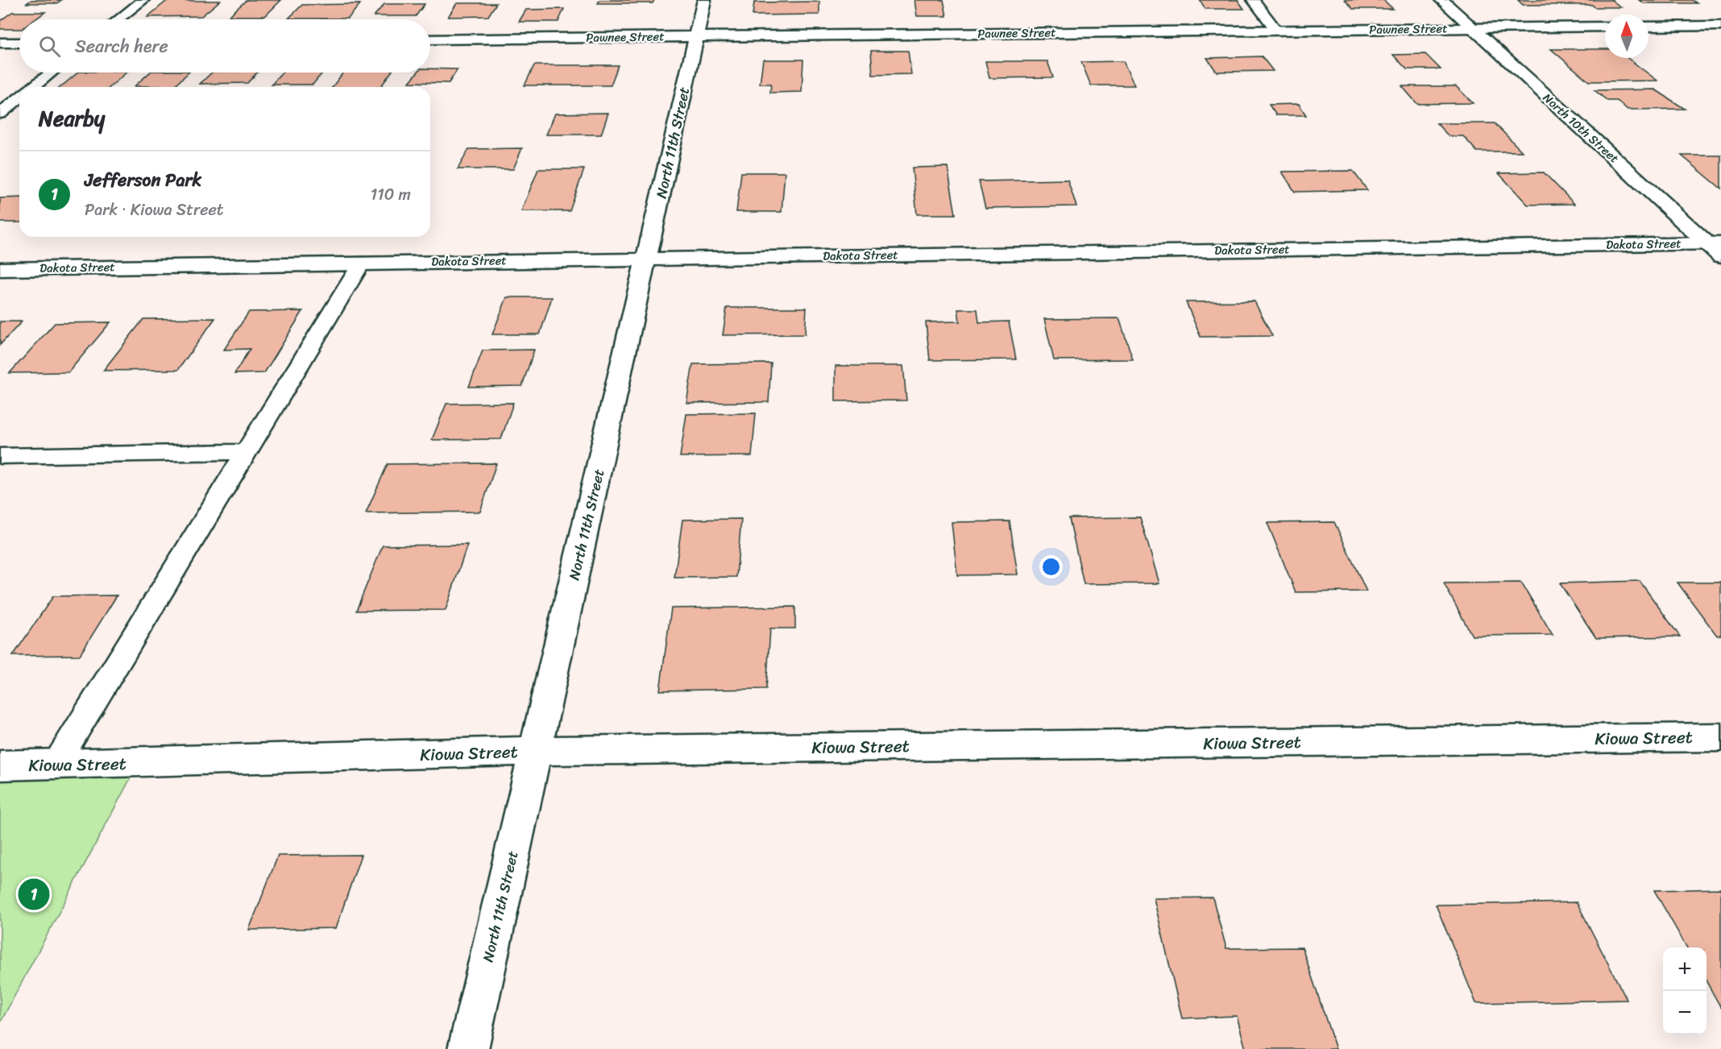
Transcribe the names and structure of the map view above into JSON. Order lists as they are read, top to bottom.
{
  "streets": {
    "street": [
      "Pawnee Street",
      "North 10th Street",
      "North 11th Street",
      "Dakota Street",
      "Kiowa Street"
    ]
  },
  "crossings": [
    ["Pawnee Street", "North 10th Street"],
    ["Pawnee Street", "North 11th Street"],
    ["North 10th Street", "Dakota Street"],
    ["North 11th Street", "Dakota Street"],
    ["North 11th Street", "Kiowa Street"]
  ],
  "north": "top",
  "page": {
    "search": "Search here",
    "heading": "Nearby",
    "list": [
      {
        "mark": "1",
        "name": "Jefferson Park",
        "note": "Park · Kiowa Street",
        "value": "110 m"
      }
    ],
    "pins": "1",
    "map_buttons": ["+", "−"]
  }
}
